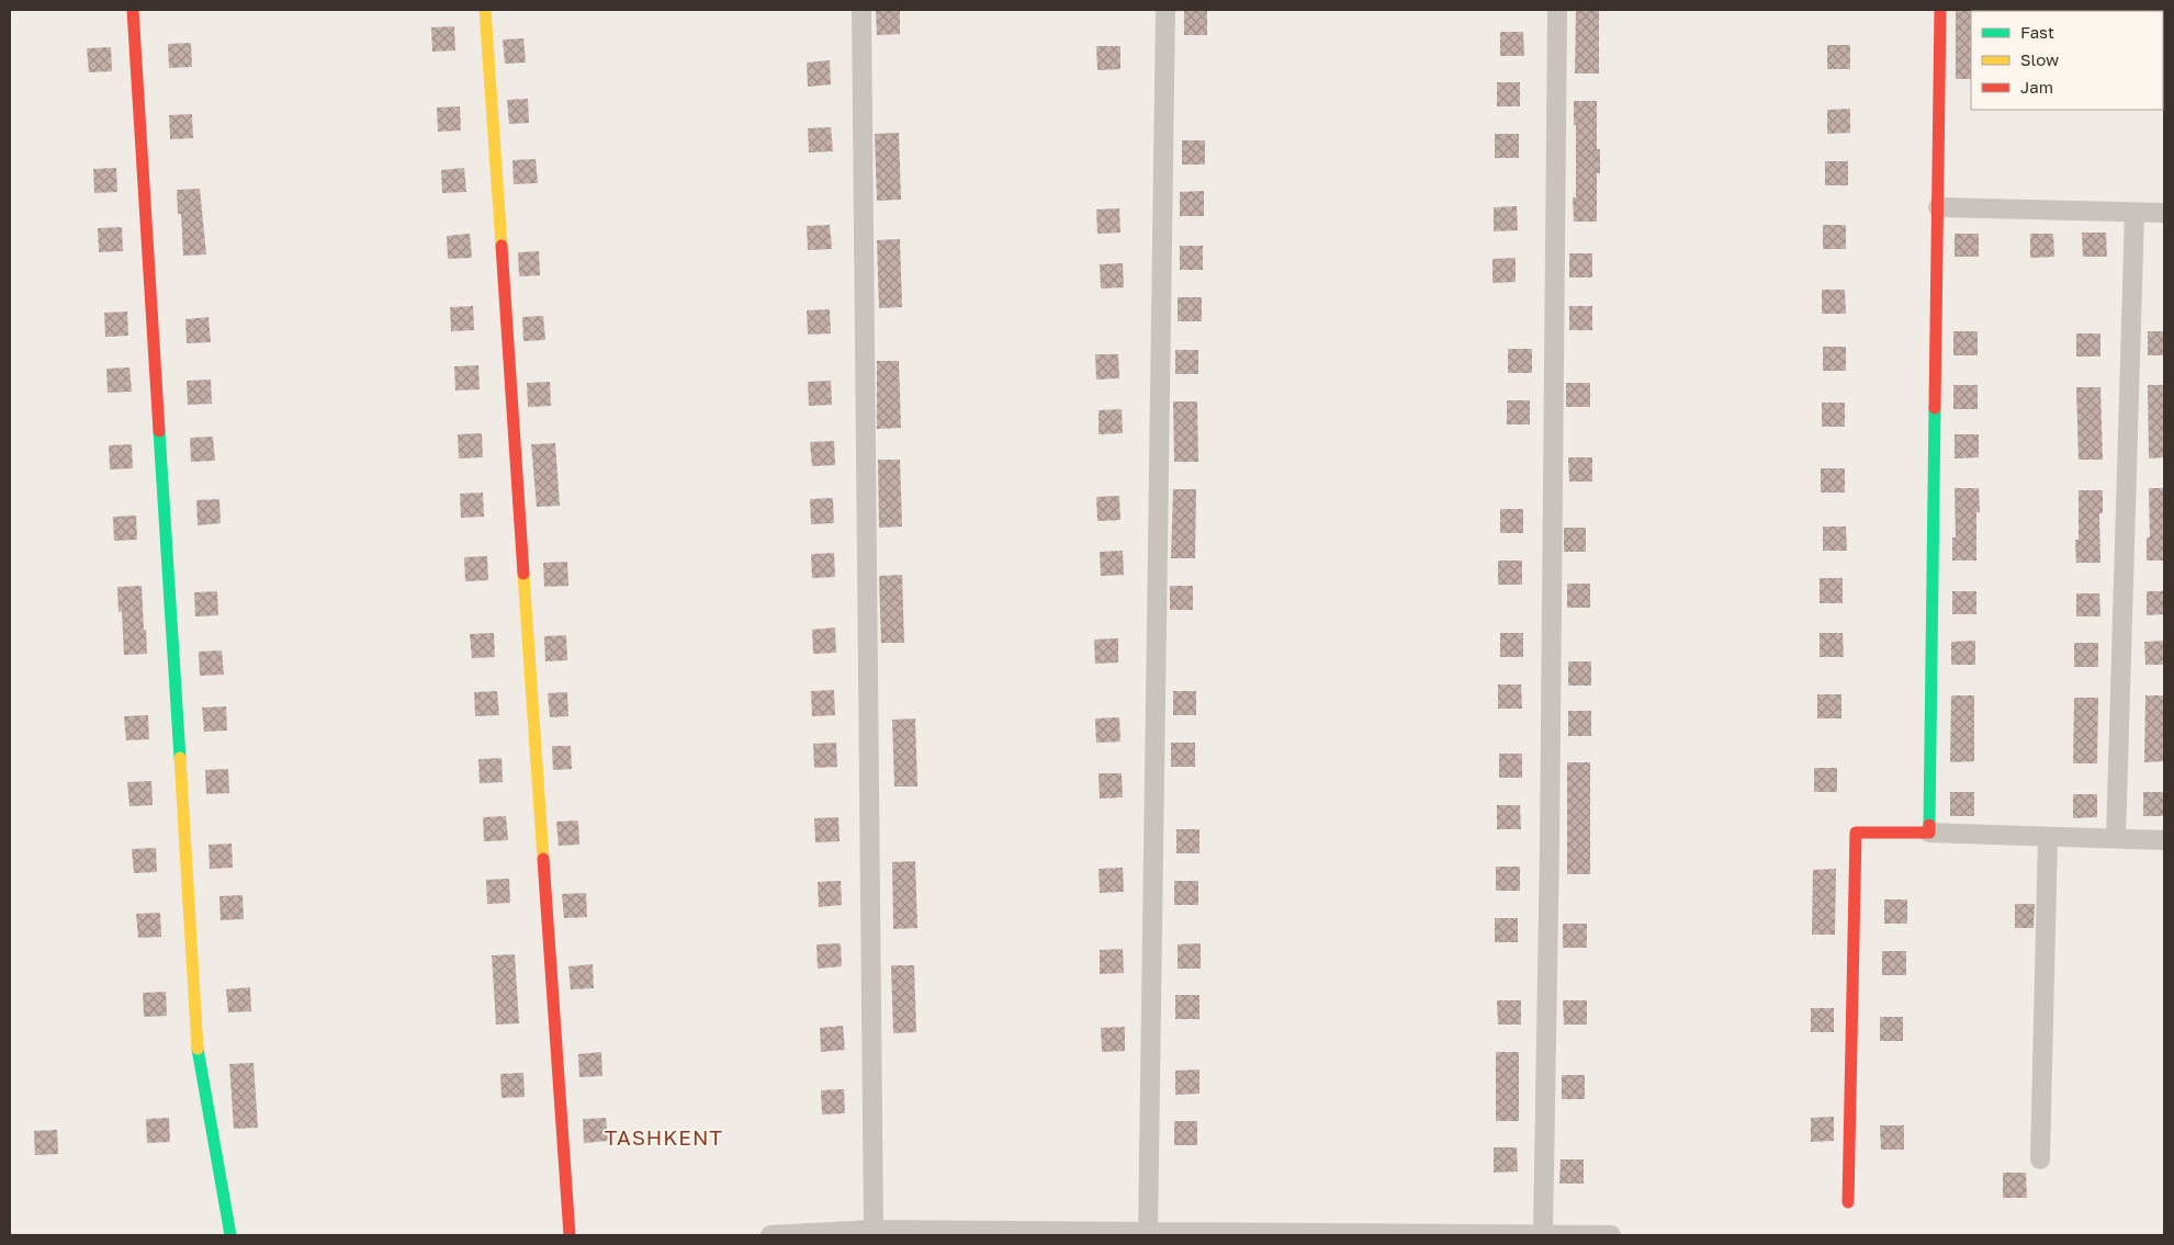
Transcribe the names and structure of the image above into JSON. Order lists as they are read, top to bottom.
{
  "districts": ["TASHKENT"],
  "legend": ["Fast", "Slow", "Jam"]
}
